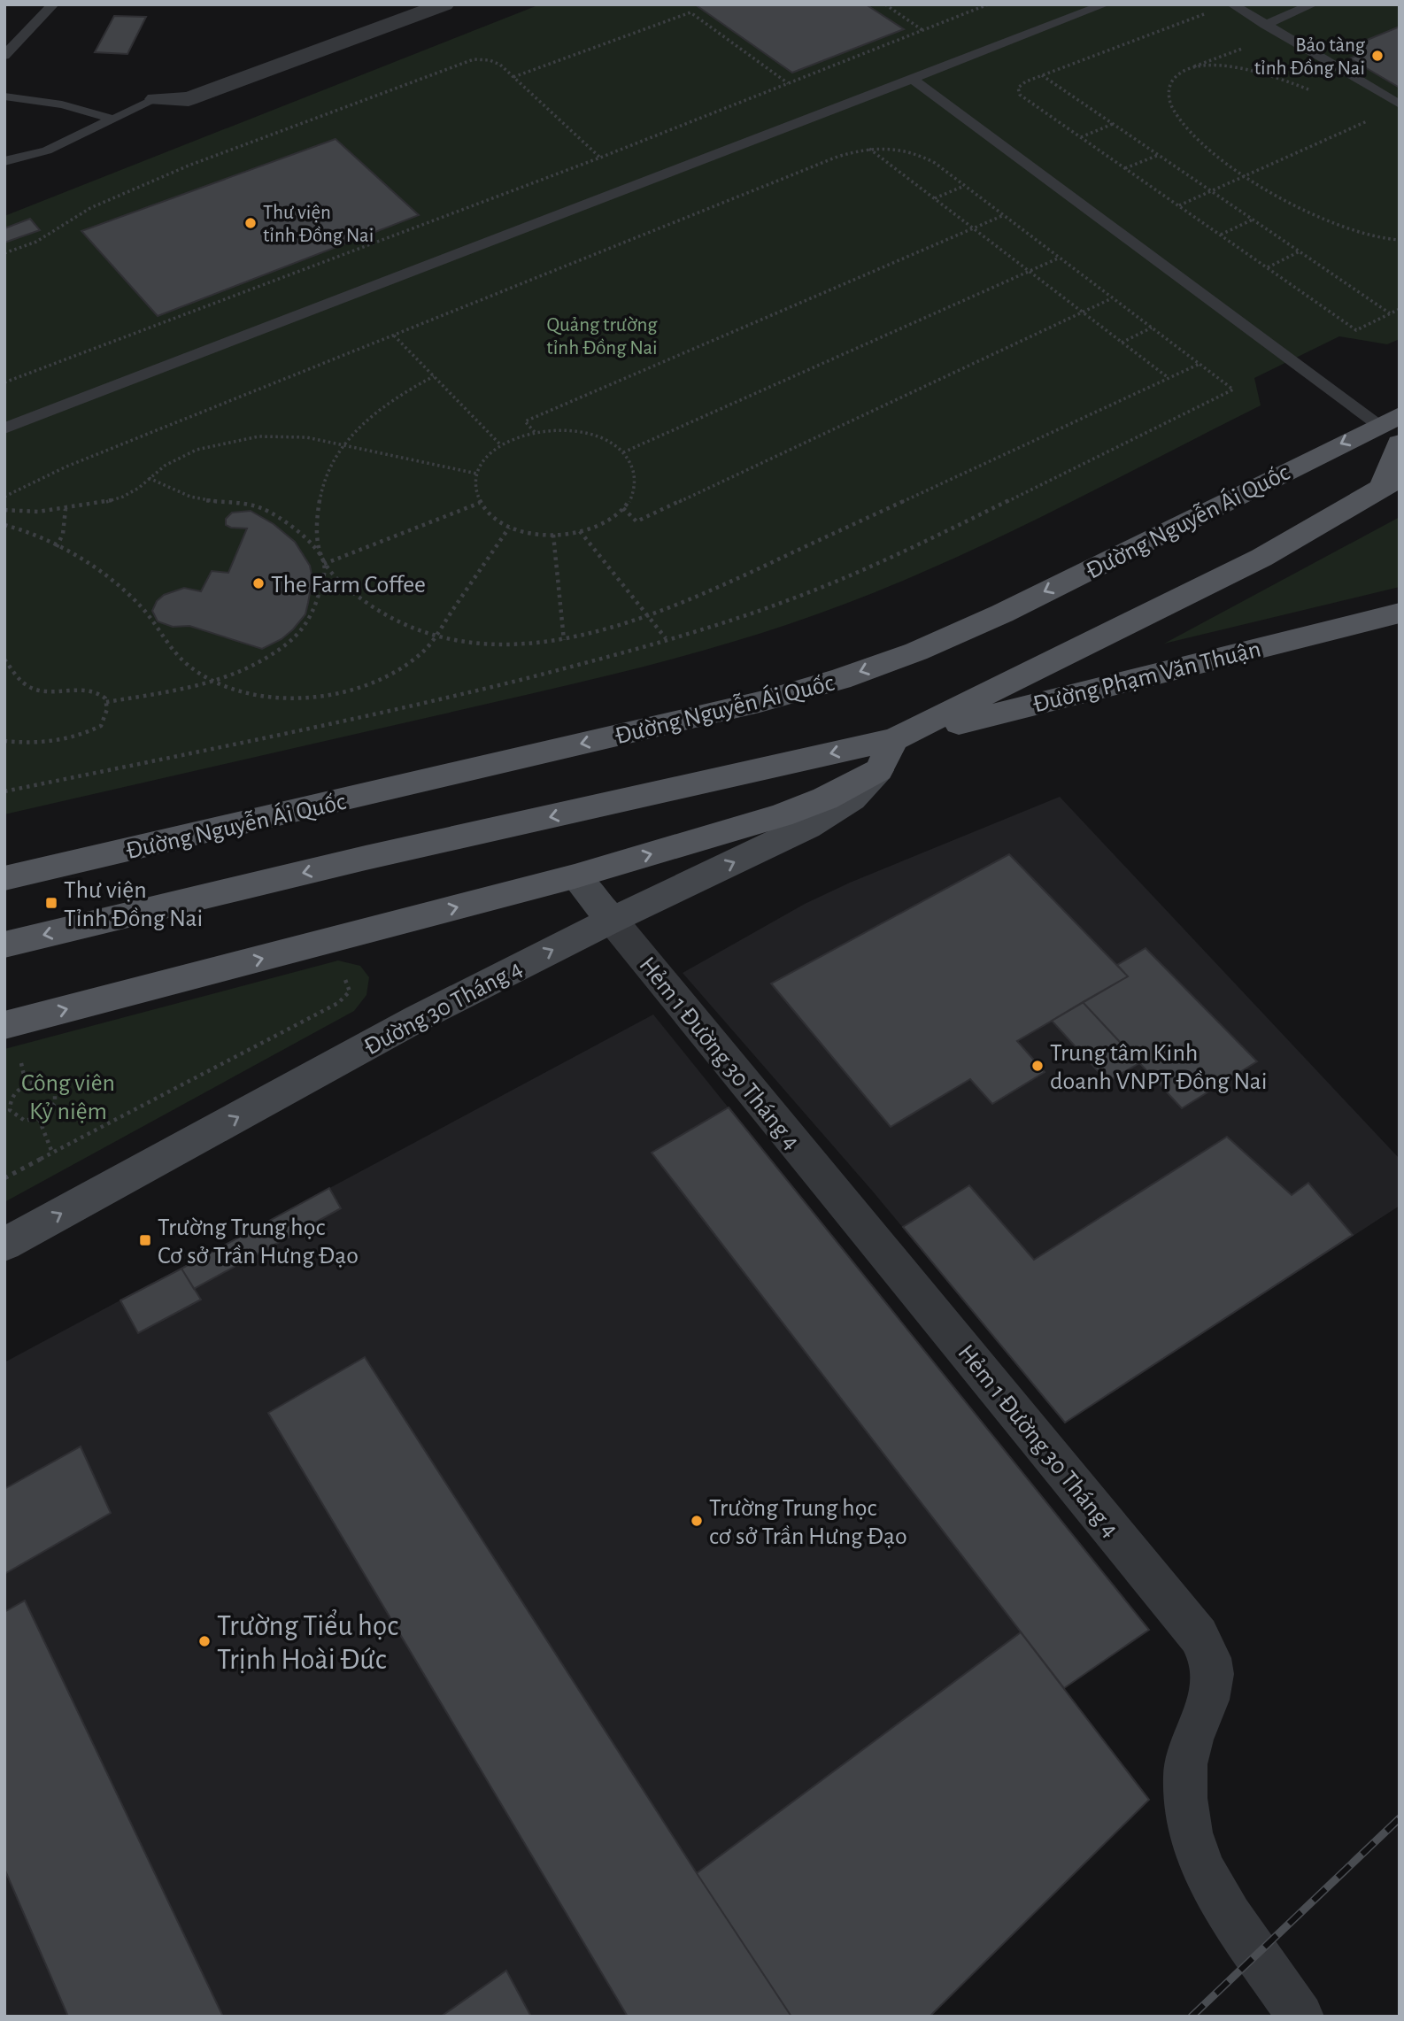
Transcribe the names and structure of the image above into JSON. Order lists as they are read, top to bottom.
{
  "streets": {
    "main road": ["Đường Nguyễn Ái Quốc", "Đường Phạm Văn Thuận", "Đường 30 Tháng 4"],
    "street": ["Hẻm 1 Đường 30 Tháng 4"]
  },
  "crossings": [
    ["Đường 30 Tháng 4", "Hẻm 1 Đường 30 Tháng 4"]
  ],
  "parks": ["Quảng trường tỉnh Đồng Nai", "Công viên Kỷ niệm"],
  "places": {
    "other": [
      "Bảo tàng tỉnh Đồng Nai",
      "Thư viện tỉnh Đồng Nai",
      "The Farm Coffee",
      "Trung tâm Kinh doanh VNPT Đồng Nai",
      "Trường Trung học cơ sở Trần Hưng Đạo",
      "Trường Tiểu học Trịnh Hoài Đức"
    ],
    "transit": ["Thư viện Tỉnh Đồng Nai", "Trường Trung học Cơ sở Trần Hưng Đạo"]
  }
}
